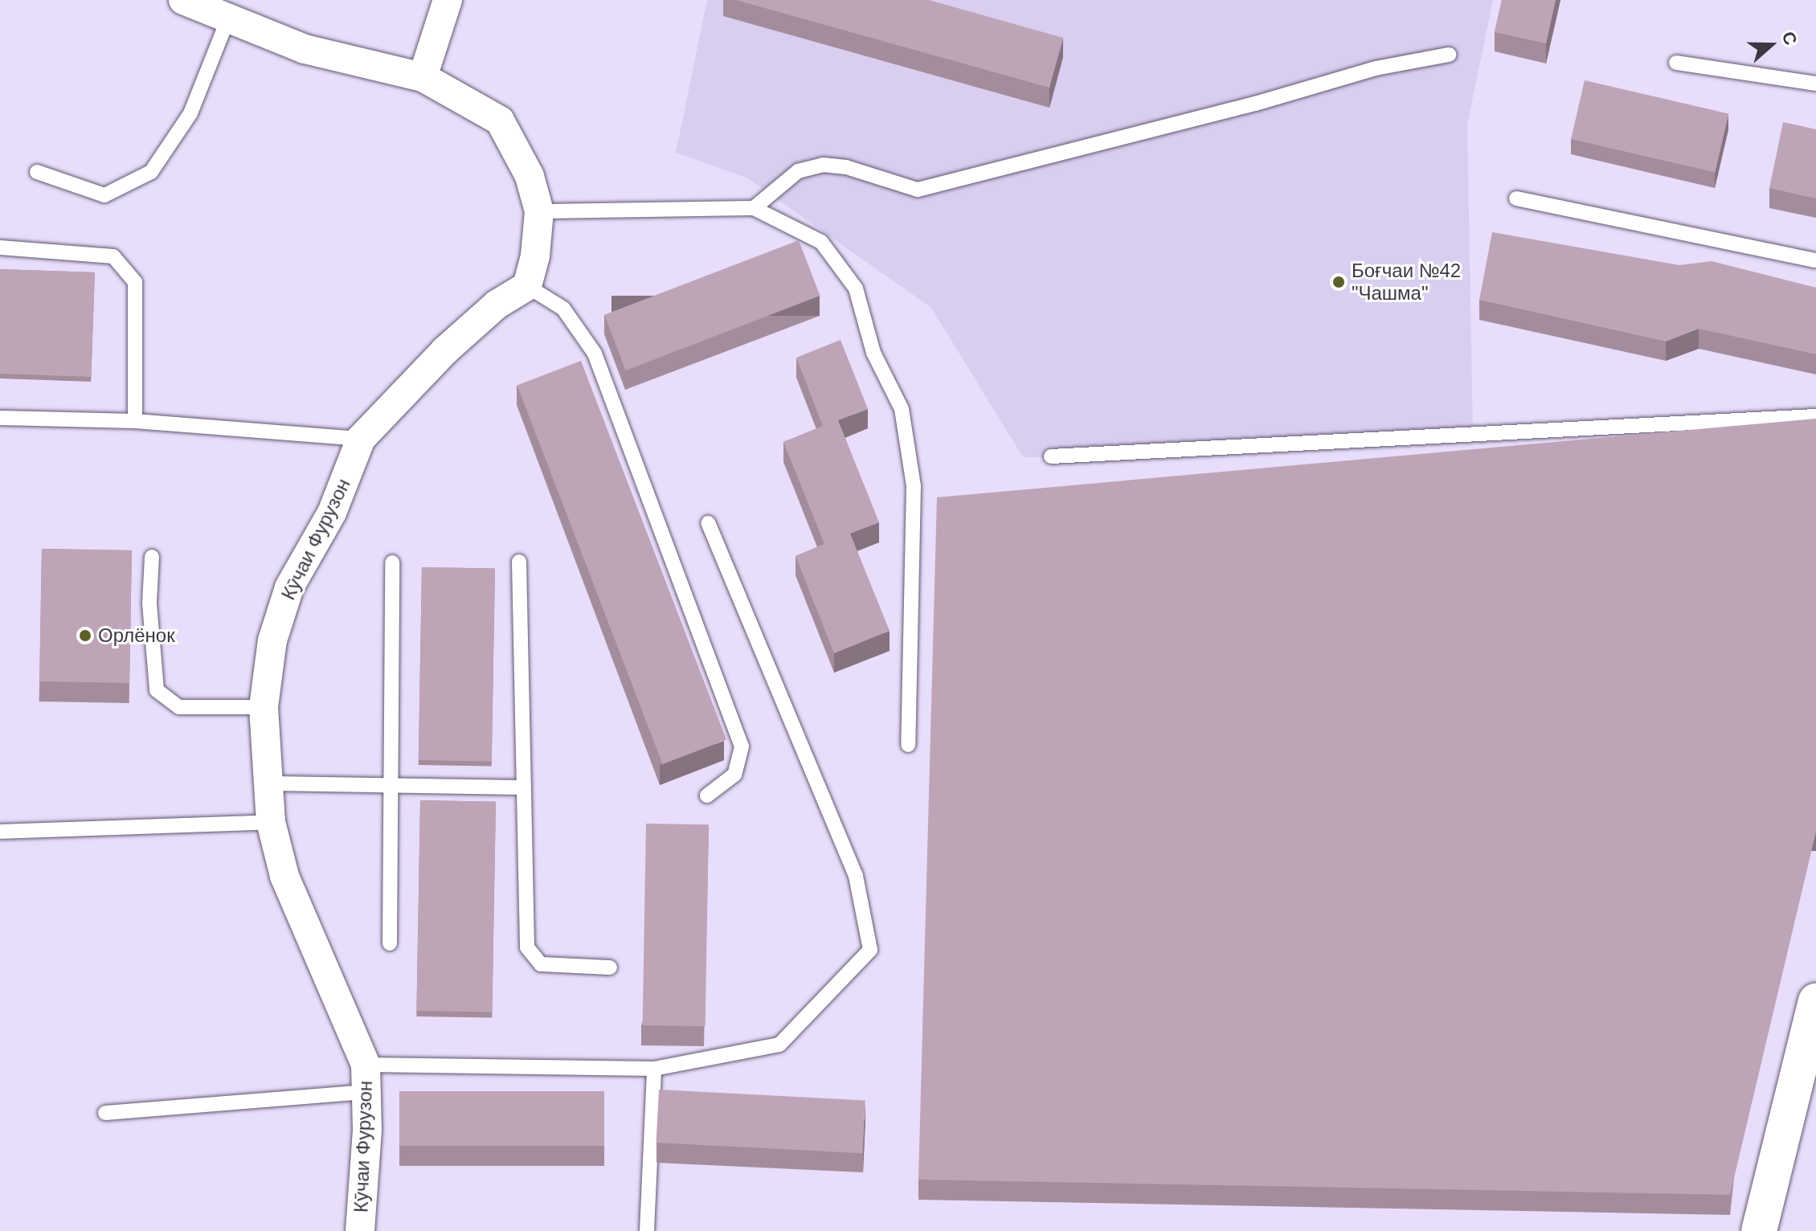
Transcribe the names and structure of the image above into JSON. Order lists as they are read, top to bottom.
{
  "streets": {
    "street": ["Кӯчаи Фурузон"]
  },
  "places": ["Боғчаи №42 \"Чашма\"", "Орлёнок"],
  "north": "right"
}
